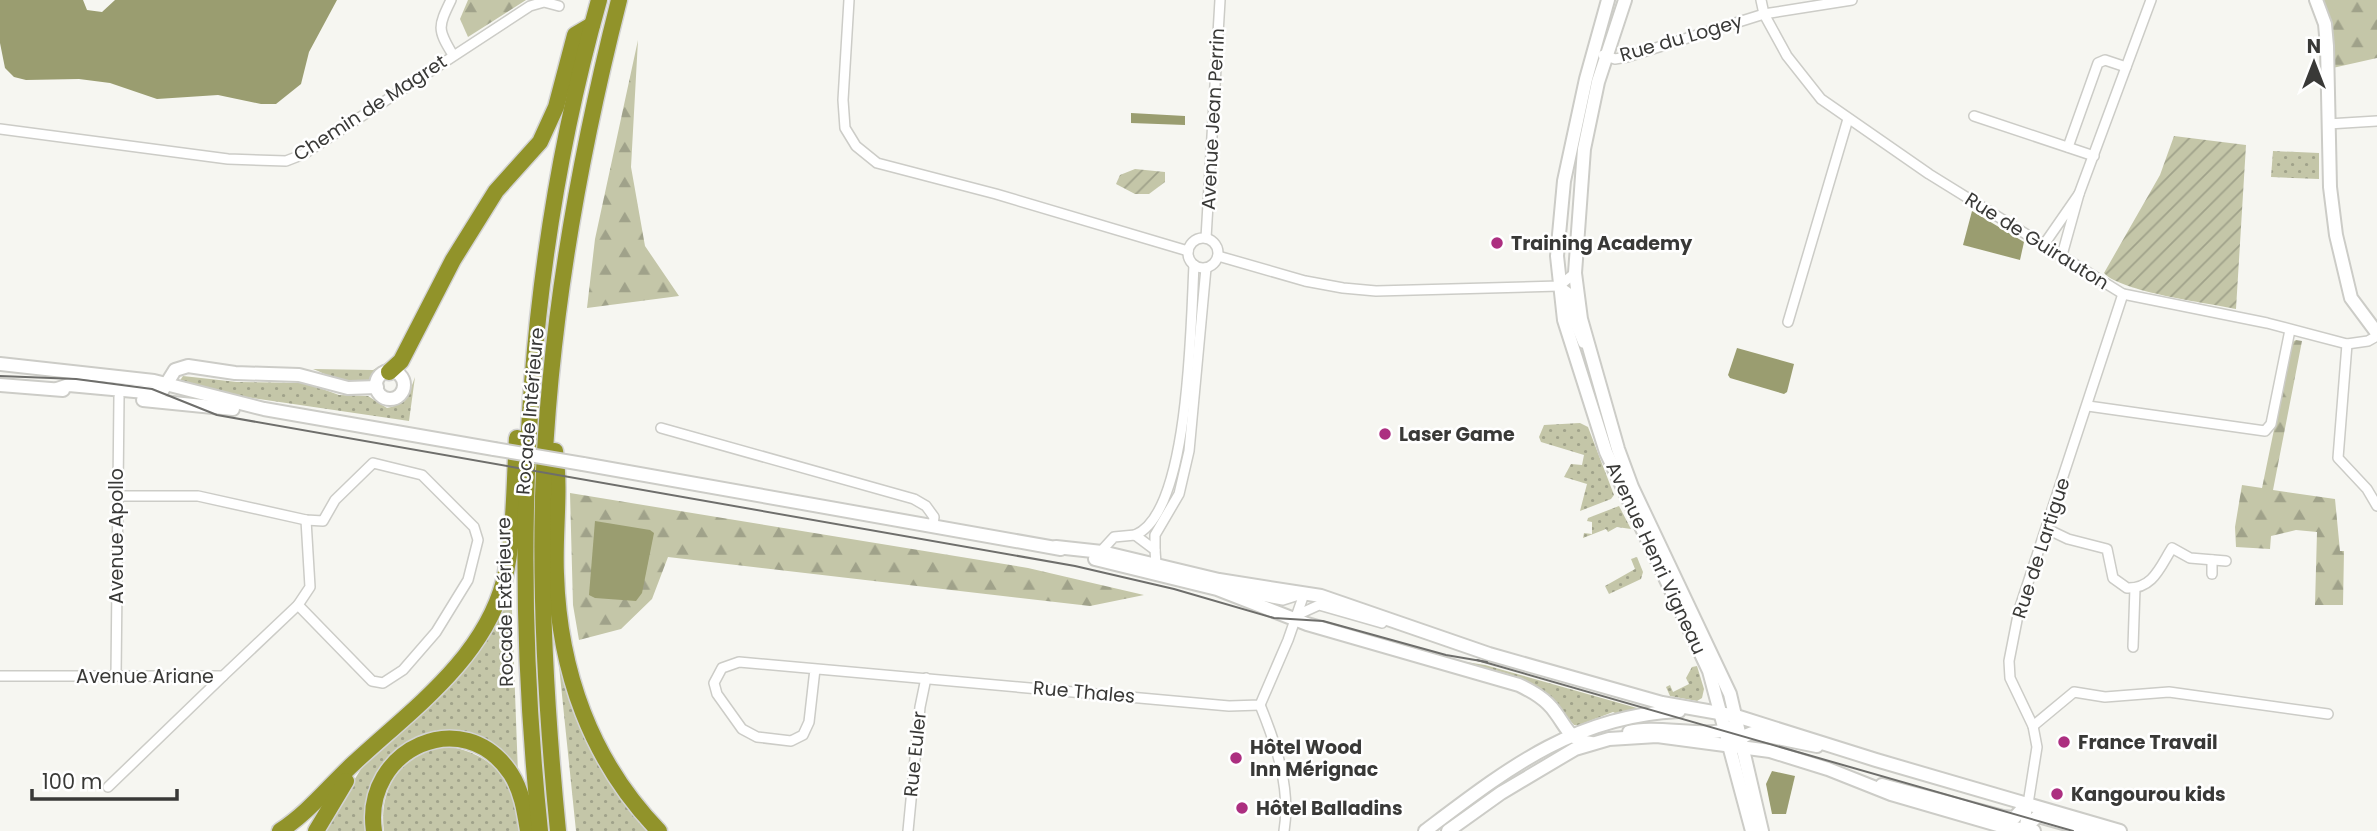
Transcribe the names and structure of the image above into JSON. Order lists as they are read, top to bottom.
{
  "streets": {
    "highway": ["Rocade Intérieure", "Rocade Extérieure"],
    "street": [
      "Rue du Logey",
      "Chemin de Magret",
      "Avenue Jean Perrin",
      "Rue de Guirauton",
      "Avenue Apollo",
      "Rue de Lartigue",
      "Avenue Henri Vigneau",
      "Avenue Ariane",
      "Rue Thales",
      "Rue Euler"
    ]
  },
  "crossings": [
    ["Rue du Logey", "Rue de Guirauton"],
    ["Rue du Logey", "Avenue Henri Vigneau"],
    ["Rue de Guirauton", "Rue de Lartigue"],
    ["Avenue Apollo", "Avenue Ariane"],
    ["Rue Thales", "Rue Euler"]
  ],
  "places": [
    "Training Academy",
    "Laser Game",
    "France Travail",
    "Hôtel Wood Inn Mérignac",
    "Kangourou kids",
    "Hôtel Balladins"
  ],
  "scale_bar": "100 m",
  "north": "top"
}
